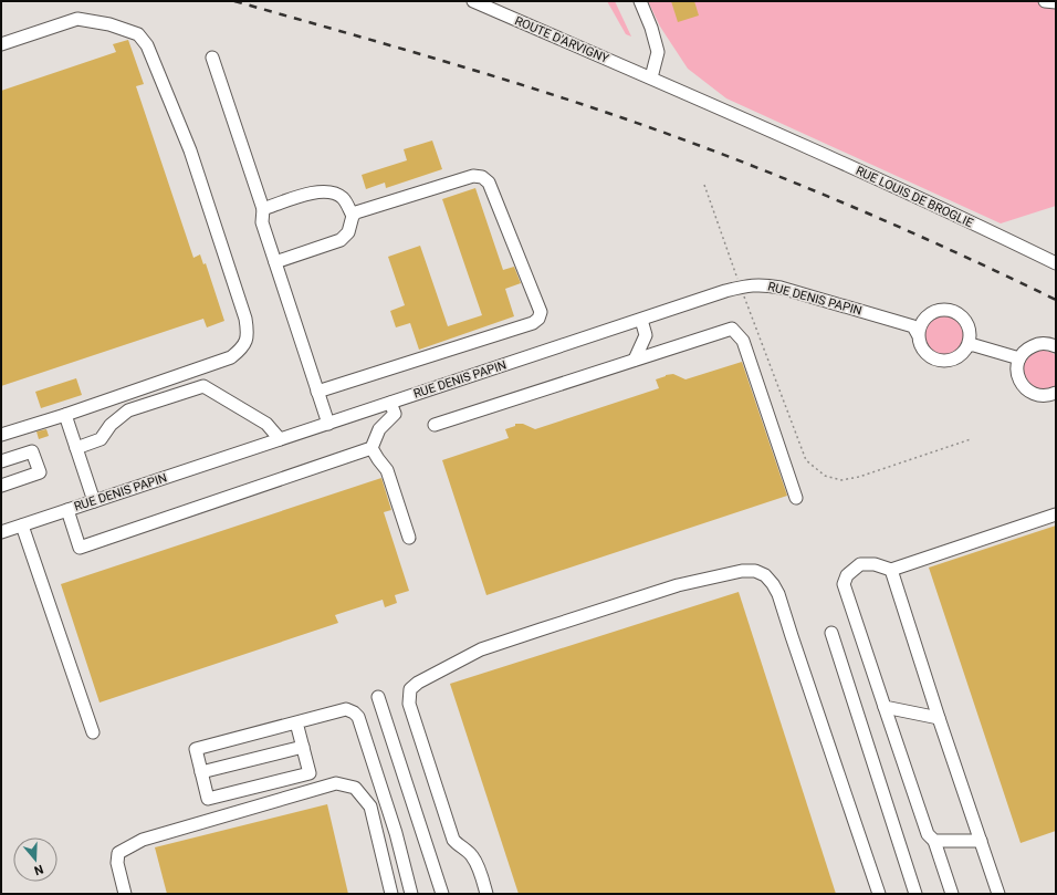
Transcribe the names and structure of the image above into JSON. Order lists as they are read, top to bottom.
{
  "streets": {
    "street": ["ROUTE D'ARVIGNY", "RUE LOUIS DE BROGLIE", "RUE DENIS PAPIN"]
  },
  "crossings": [
    ["ROUTE D'ARVIGNY", "RUE LOUIS DE BROGLIE"]
  ],
  "north": "bottom"
}
